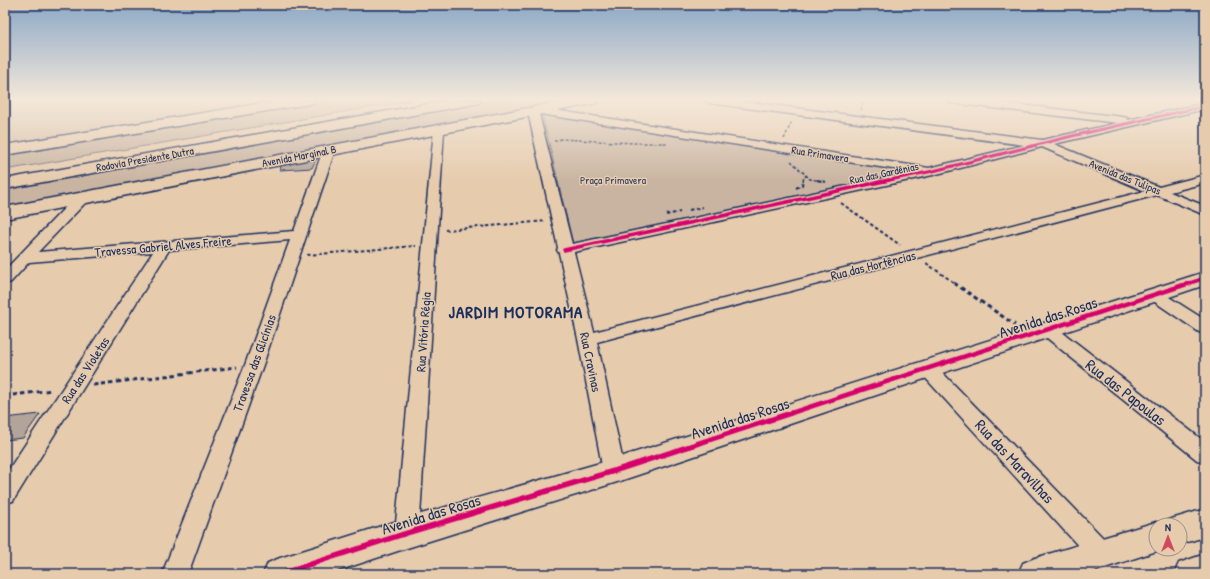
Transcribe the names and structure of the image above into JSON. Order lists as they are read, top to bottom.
{
  "streets": {
    "main road": ["Avenida Marginal B", "Rodovia Presidente Dutra", "Avenida das Rosas"],
    "street": [
      "Rua Primavera",
      "Rua das Gardênias",
      "Avenida das Tulipas",
      "Travessa Gabriel Alves Freire",
      "Rua das Hortências",
      "Rua Vitória Régia",
      "Rua Cravinas",
      "Travessa das Glicínias",
      "Rua das Violetas",
      "Rua das Papoulas",
      "Rua das Maravilhas"
    ]
  },
  "crossings": [
    ["Rua Primavera", "Rua das Gardênias"],
    ["Avenida Marginal B", "Rua Vitória Régia"],
    ["Avenida Marginal B", "Travessa das Glicínias"],
    ["Rua das Gardênias", "Avenida das Tulipas"],
    ["Rua das Gardênias", "Rua Cravinas"],
    ["Avenida das Tulipas", "Rua das Hortências"],
    ["Travessa Gabriel Alves Freire", "Travessa das Glicínias"],
    ["Travessa Gabriel Alves Freire", "Rua das Violetas"],
    ["Rua das Hortências", "Rua Cravinas"],
    ["Avenida das Rosas", "Rua Vitória Régia"],
    ["Avenida das Rosas", "Rua Cravinas"],
    ["Avenida das Rosas", "Rua das Papoulas"],
    ["Avenida das Rosas", "Rua das Maravilhas"]
  ],
  "districts": ["JARDIM MOTORAMA"],
  "parks": ["Praça Primavera"],
  "north": "top"
}
